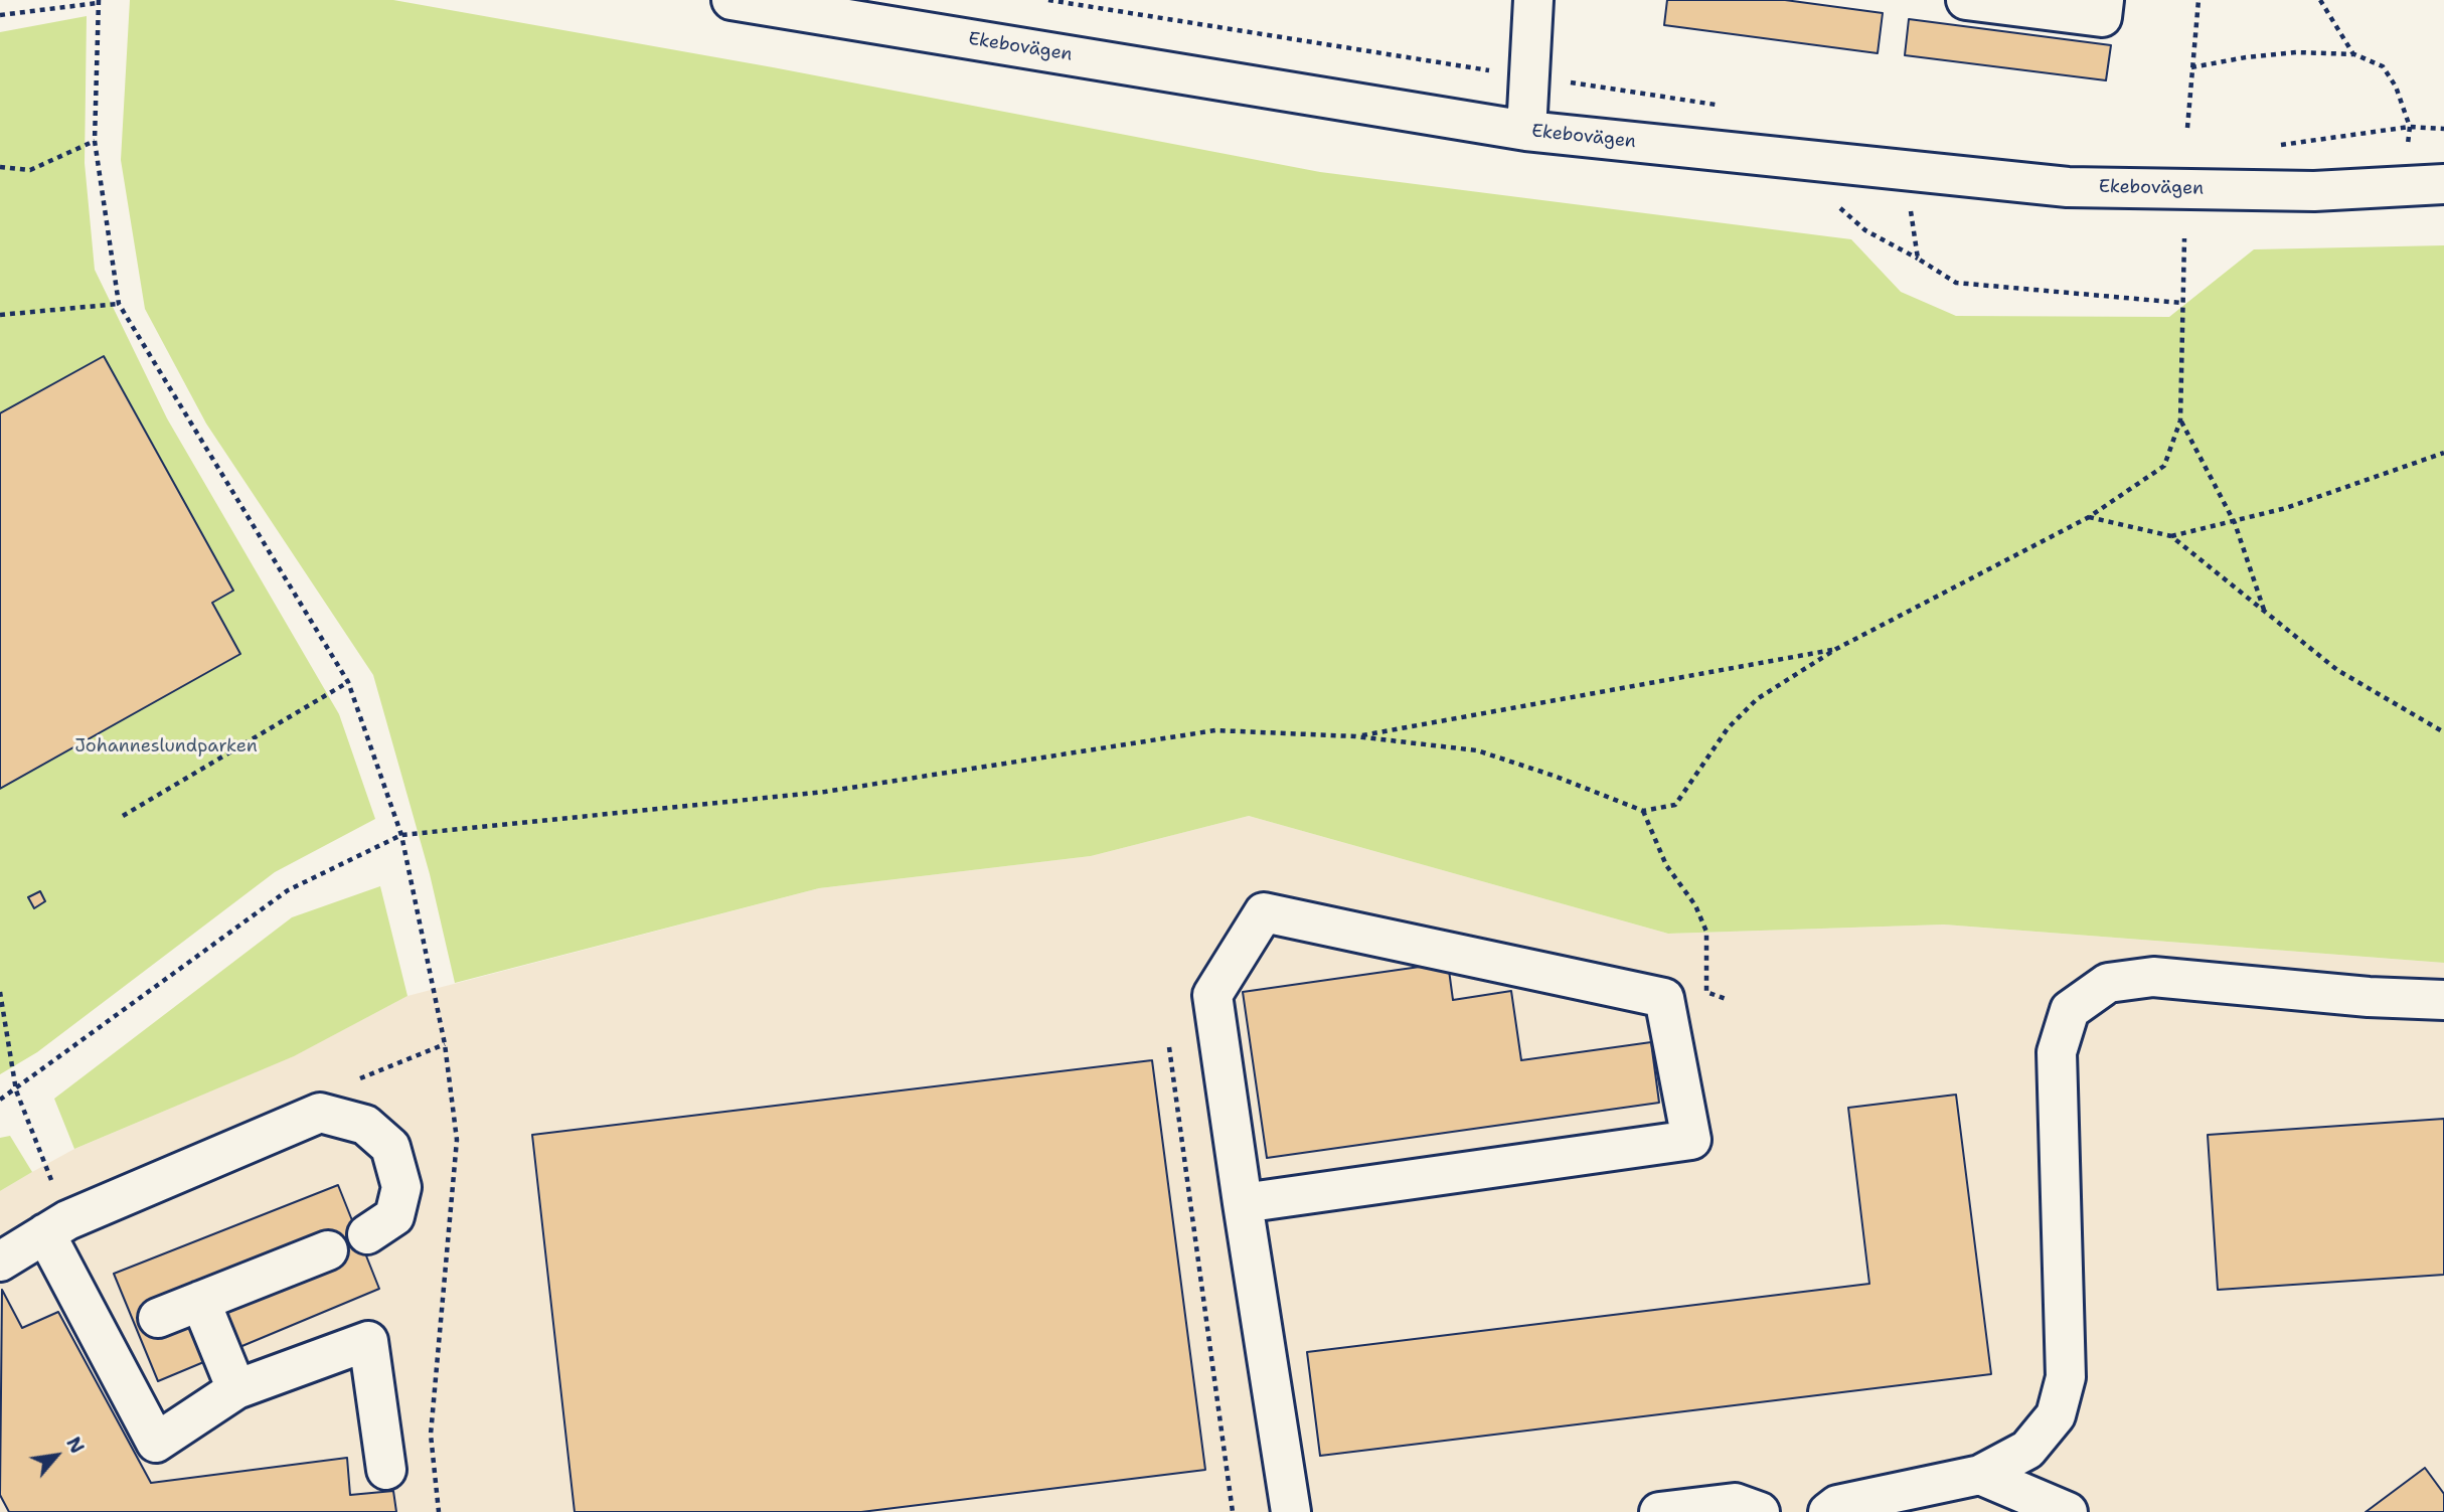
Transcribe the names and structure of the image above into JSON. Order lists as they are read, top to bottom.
{
  "streets": {
    "street": ["Ekebovägen"]
  },
  "parks": ["Johanneslundparken"],
  "north": "top right"
}
